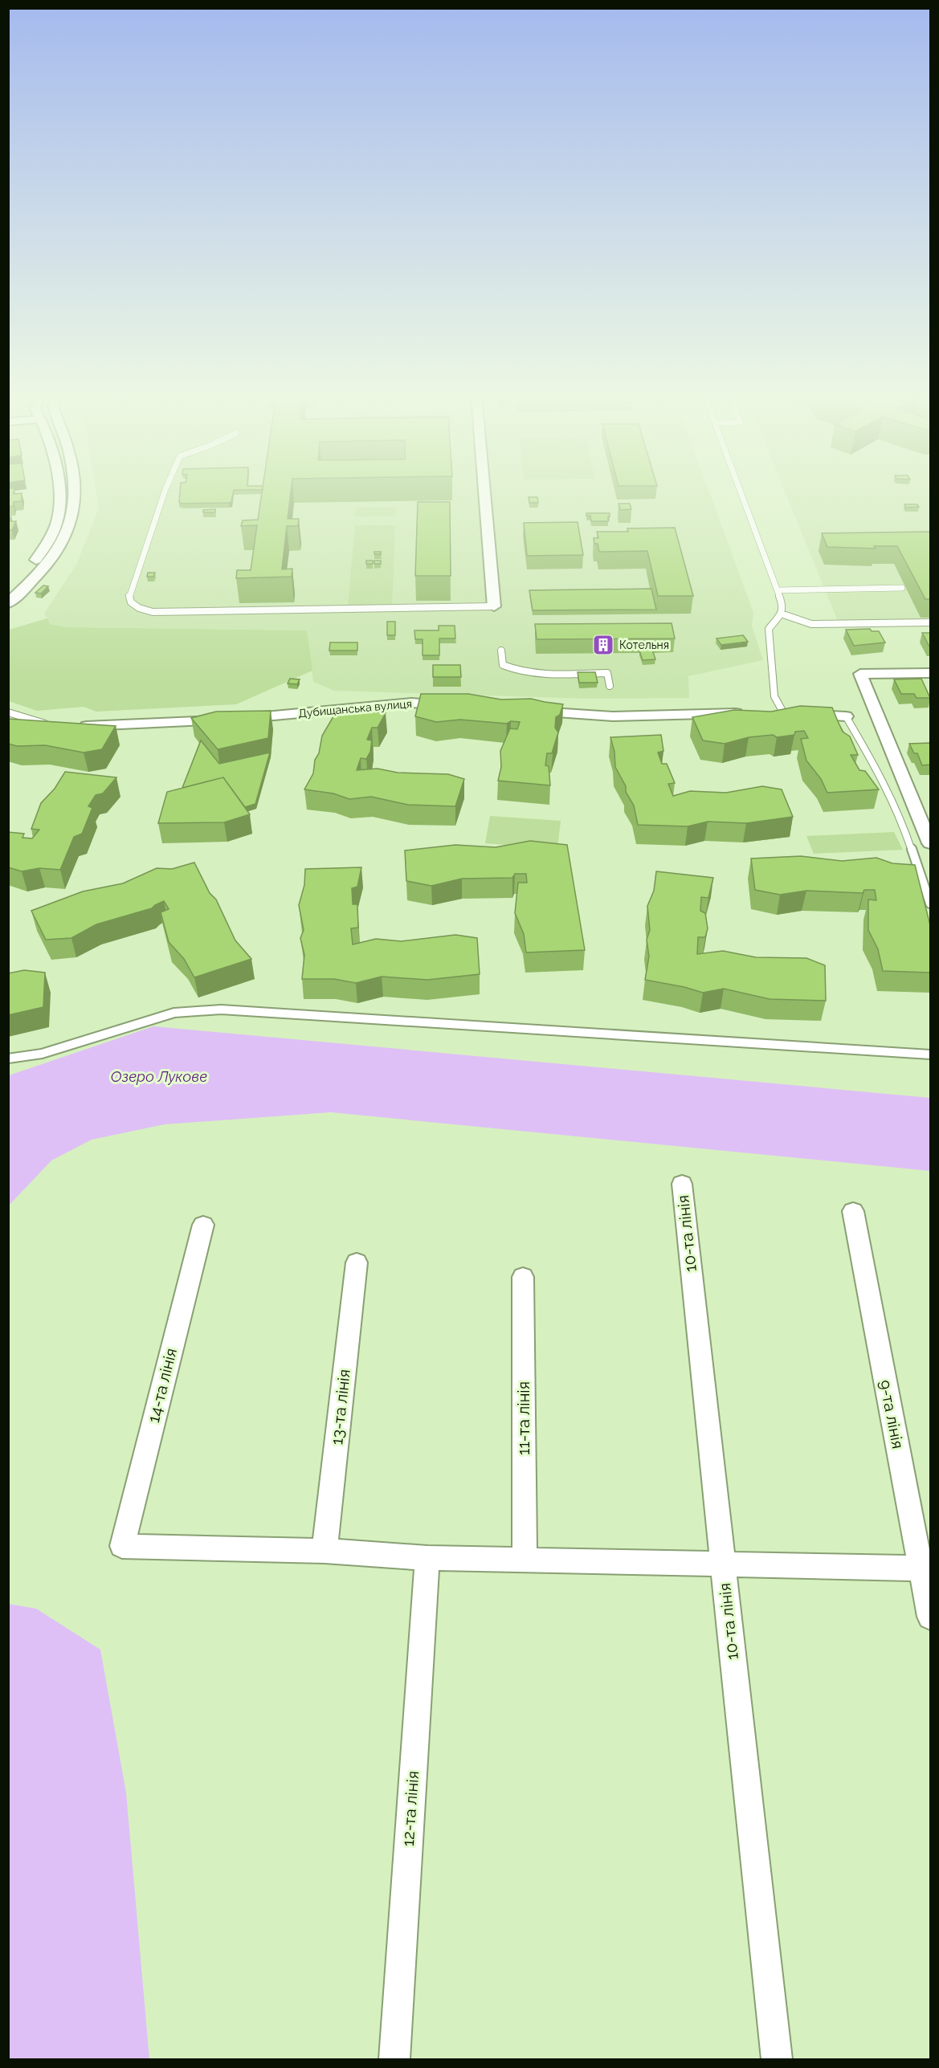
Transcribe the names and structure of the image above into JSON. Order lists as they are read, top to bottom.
{
  "streets": {
    "street": [
      "Дубищанська вулиця",
      "10-та лінія",
      "14-та лінія",
      "13-та лінія",
      "9-та лінія",
      "11-та лінія",
      "12-та лінія"
    ]
  },
  "crossings": [
    ["14-та лінія", "13-та лінія"]
  ],
  "water": ["Озеро Лукове"],
  "places": {
    "building": ["Котельня"]
  }
}
